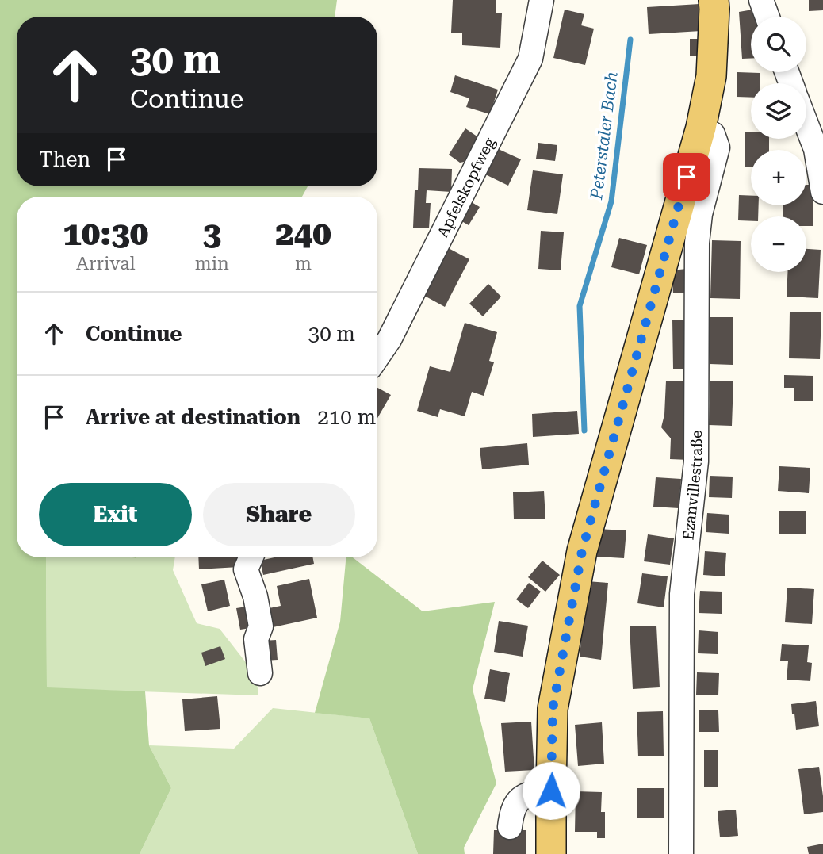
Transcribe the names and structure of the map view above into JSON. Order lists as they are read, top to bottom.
{
  "streets": {
    "street": ["Apfelskopfweg", "Ezanvillestraße"]
  },
  "water": ["Peterstaler Bach"],
  "page": {
    "map_buttons": ["+", "−"],
    "turn": ["30 m", "Continue"],
    "then": "Then",
    "eta": [
      "10:30",
      "Arrival",
      "3",
      "min",
      "240",
      "m"
    ],
    "list": [
      {
        "name": "Continue",
        "value": "30 m"
      },
      {
        "name": "Arrive at destination",
        "value": "210 m"
      }
    ],
    "buttons": ["Exit", "Share"]
  }
}
